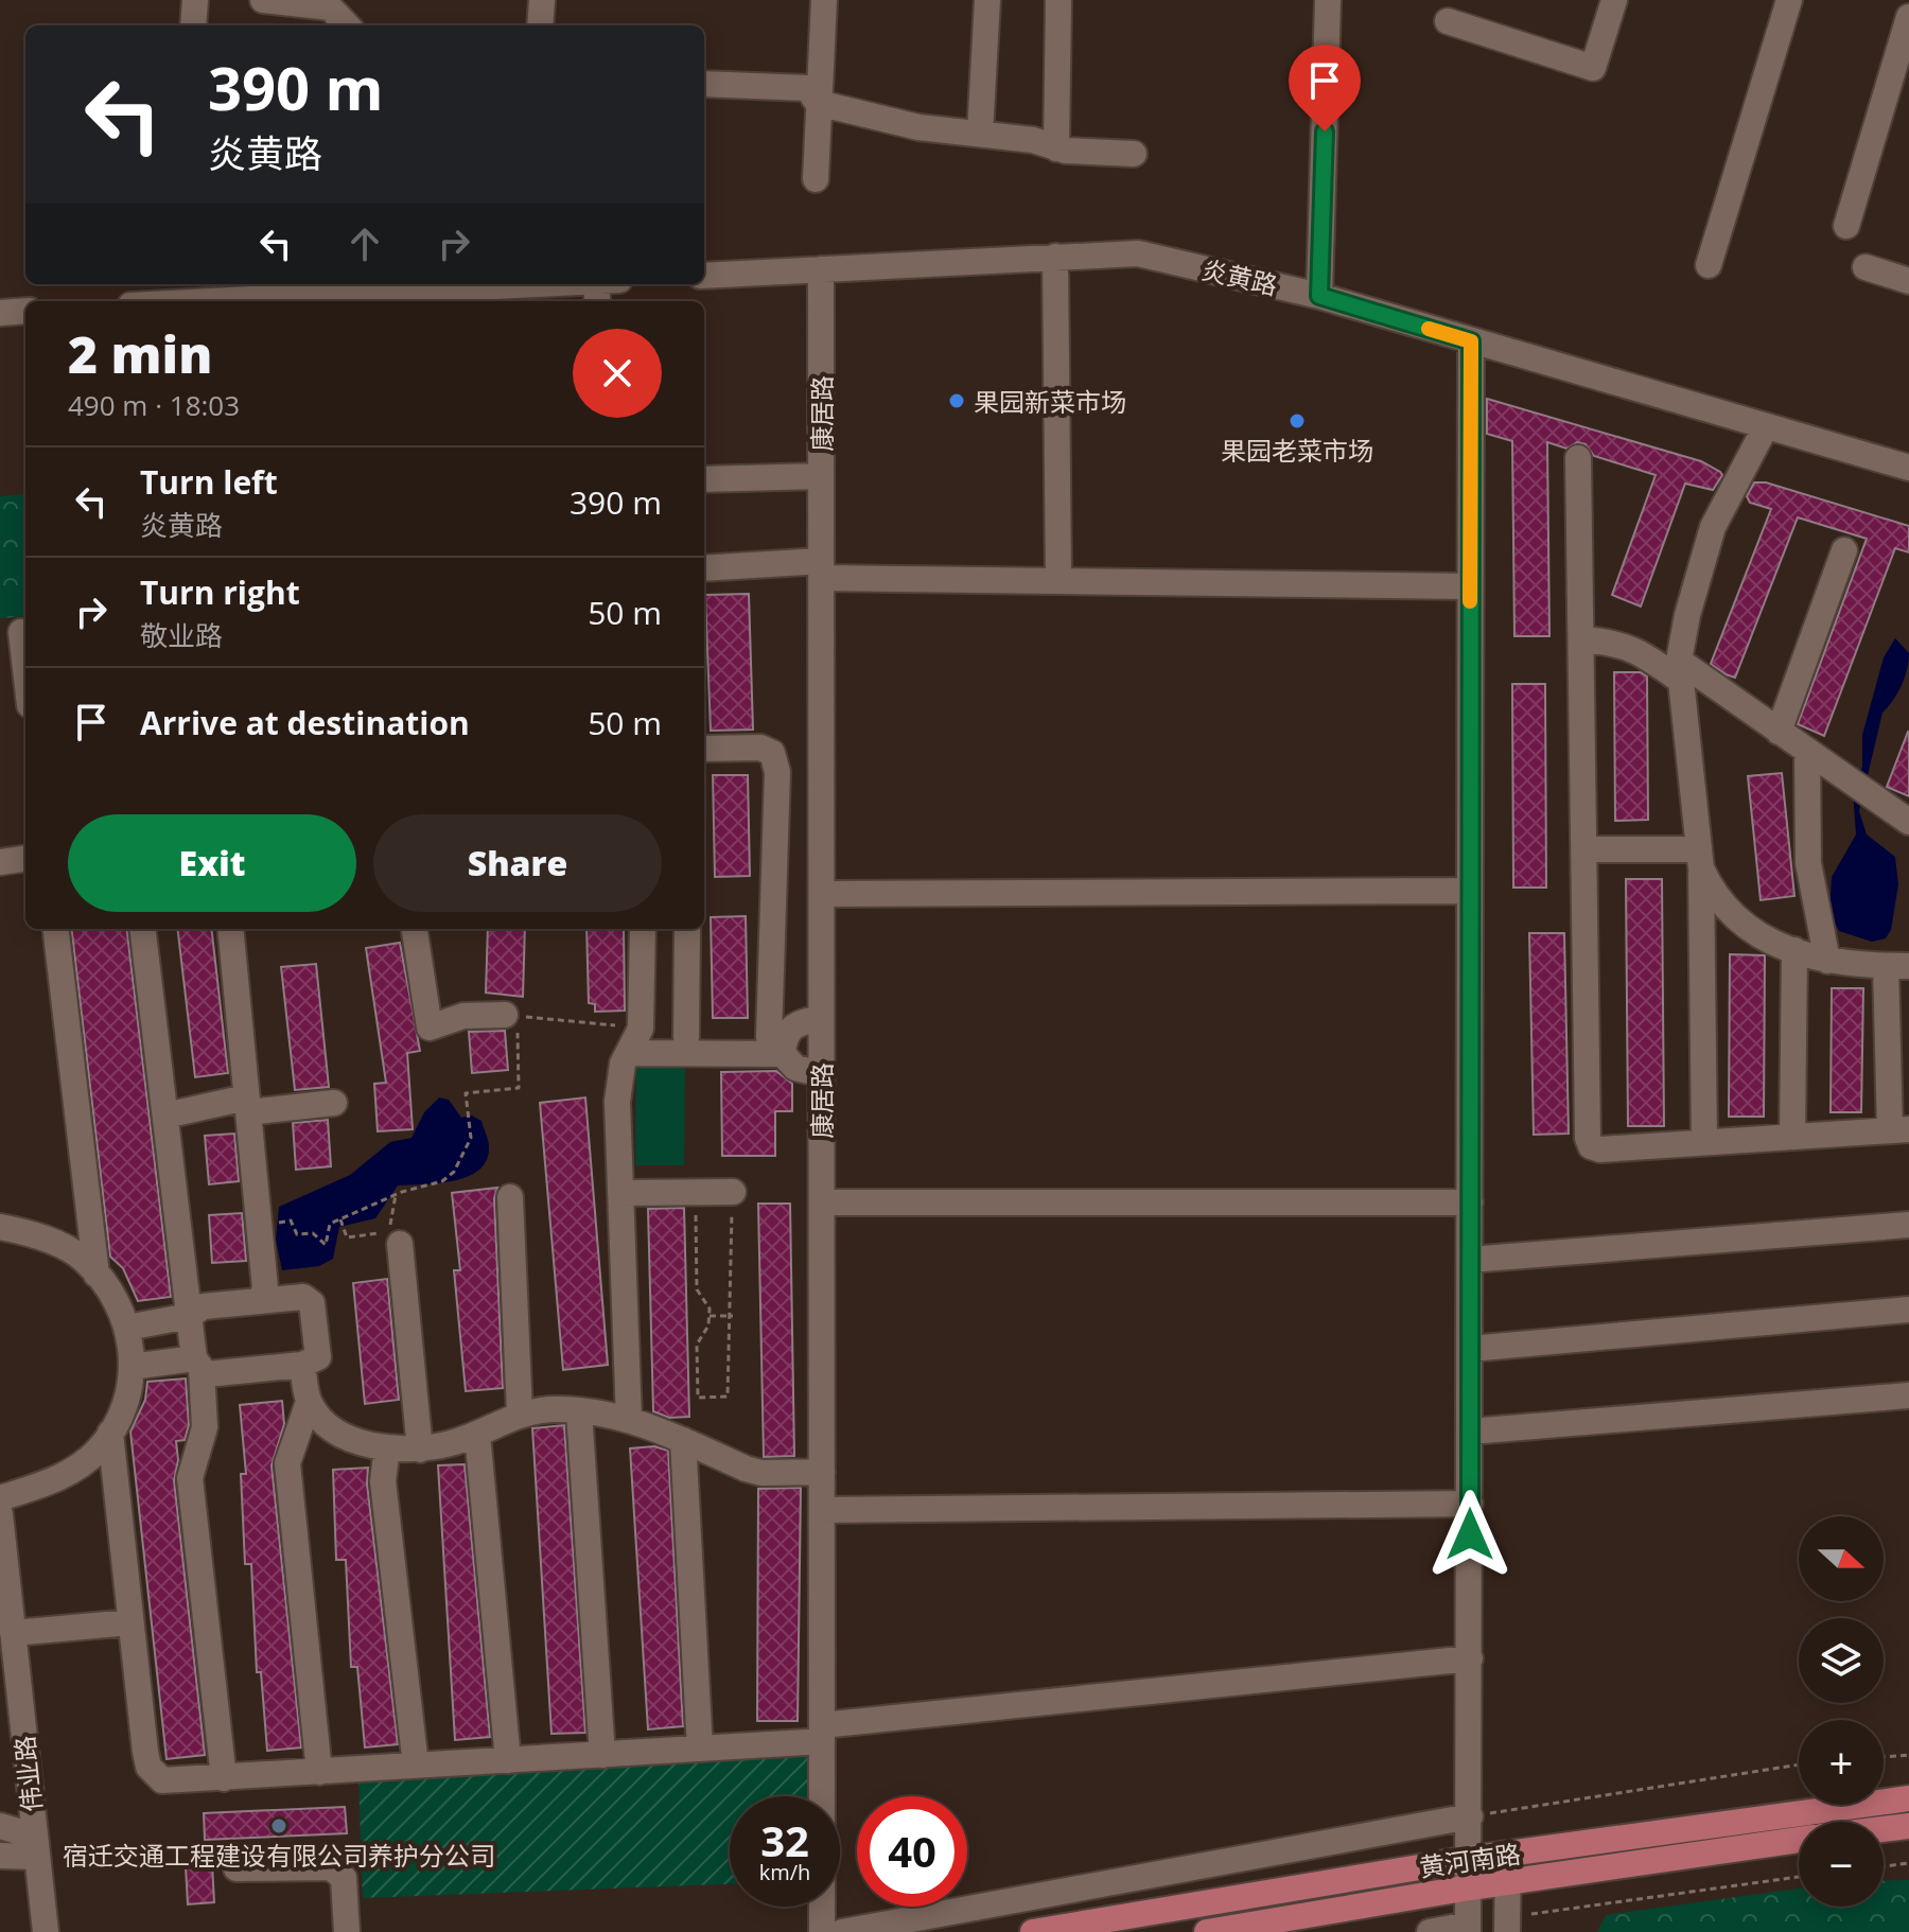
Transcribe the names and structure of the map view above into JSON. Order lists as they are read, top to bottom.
{
  "streets": {
    "main road": ["黄河南路"],
    "street": ["炎黄路", "康居路", "伟业路"]
  },
  "crossings": [
    ["炎黄路", "康居路"]
  ],
  "places": ["果园新菜市场", "果园老菜市场", "宿迁交通工程建设有限公司养护分公司"],
  "north": "right",
  "page": {
    "turn": ["390 m", "炎黄路"],
    "heading": ["2 min", "490 m · 18:03"],
    "list": [
      {
        "name": "Turn left",
        "note": "炎黄路",
        "value": "390 m"
      },
      {
        "name": "Turn right",
        "note": "敬业路",
        "value": "50 m"
      },
      {
        "name": "Arrive at destination",
        "value": "50 m"
      }
    ],
    "buttons": ["Exit", "Share"],
    "map_buttons": ["+", "−"],
    "speed": "32 km/h",
    "limit": "40"
  }
}
